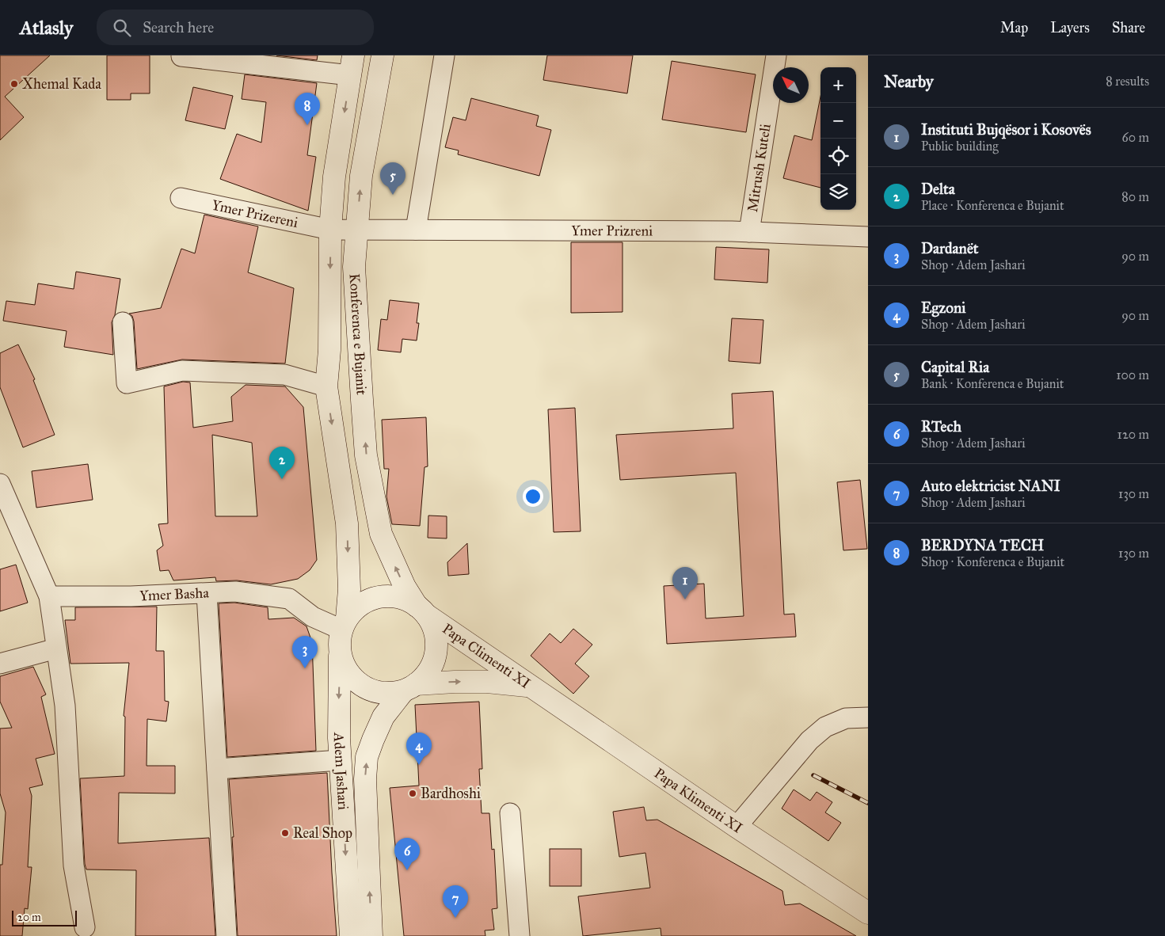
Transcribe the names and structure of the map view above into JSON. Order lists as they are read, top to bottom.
{
  "streets": {
    "main road": [
      "Konferenca e Bujanit",
      "Papa Climenti XI",
      "Adem Jashari",
      "Papa Klimenti XI"
    ],
    "street": [
      "Mitrush Kuteli",
      "Ymer Prizereni",
      "Ymer Prizreni",
      "Ymer Basha"
    ]
  },
  "crossings": [
    ["Mitrush Kuteli", "Ymer Prizreni"],
    ["Ymer Prizereni", "Ymer Prizreni"],
    ["Ymer Prizereni", "Konferenca e Bujanit"],
    ["Ymer Prizreni", "Konferenca e Bujanit"],
    ["Konferenca e Bujanit", "Ymer Basha"],
    ["Konferenca e Bujanit", "Papa Climenti XI"],
    ["Konferenca e Bujanit", "Adem Jashari"],
    ["Ymer Basha", "Papa Climenti XI"],
    ["Ymer Basha", "Adem Jashari"],
    ["Papa Climenti XI", "Adem Jashari"],
    ["Papa Climenti XI", "Papa Klimenti XI"]
  ],
  "one_way": ["Papa Climenti XI"],
  "places": ["Xhemal Kada", "Bardhoshi", "Real Shop"],
  "scale_bar": "20 m",
  "north": "top left",
  "page": {
    "header": "Atlasly",
    "search": "Search here",
    "nav": ["Map", "Layers", "Share"],
    "heading": ["Nearby", "8 results"],
    "map_buttons": ["+", "−"],
    "pins": [
      "8",
      "5",
      "2",
      "1",
      "3",
      "4",
      "6",
      "7"
    ],
    "list": [
      {
        "mark": "1",
        "name": "Instituti Bujqësor i Kosovës",
        "note": "Public building",
        "value": "60 m"
      },
      {
        "mark": "2",
        "name": "Delta",
        "note": "Place · Konferenca e Bujanit",
        "value": "80 m"
      },
      {
        "mark": "3",
        "name": "Dardanët",
        "note": "Shop · Adem Jashari",
        "value": "90 m"
      },
      {
        "mark": "4",
        "name": "Egzoni",
        "note": "Shop · Adem Jashari",
        "value": "90 m"
      },
      {
        "mark": "5",
        "name": "Capital Ria",
        "note": "Bank · Konferenca e Bujanit",
        "value": "100 m"
      },
      {
        "mark": "6",
        "name": "RTech",
        "note": "Shop · Adem Jashari",
        "value": "120 m"
      },
      {
        "mark": "7",
        "name": "Auto elektricist NANI",
        "note": "Shop · Adem Jashari",
        "value": "130 m"
      },
      {
        "mark": "8",
        "name": "BERDYNA TECH",
        "note": "Shop · Konferenca e Bujanit",
        "value": "130 m"
      }
    ],
    "scale": "20 m"
  }
}
